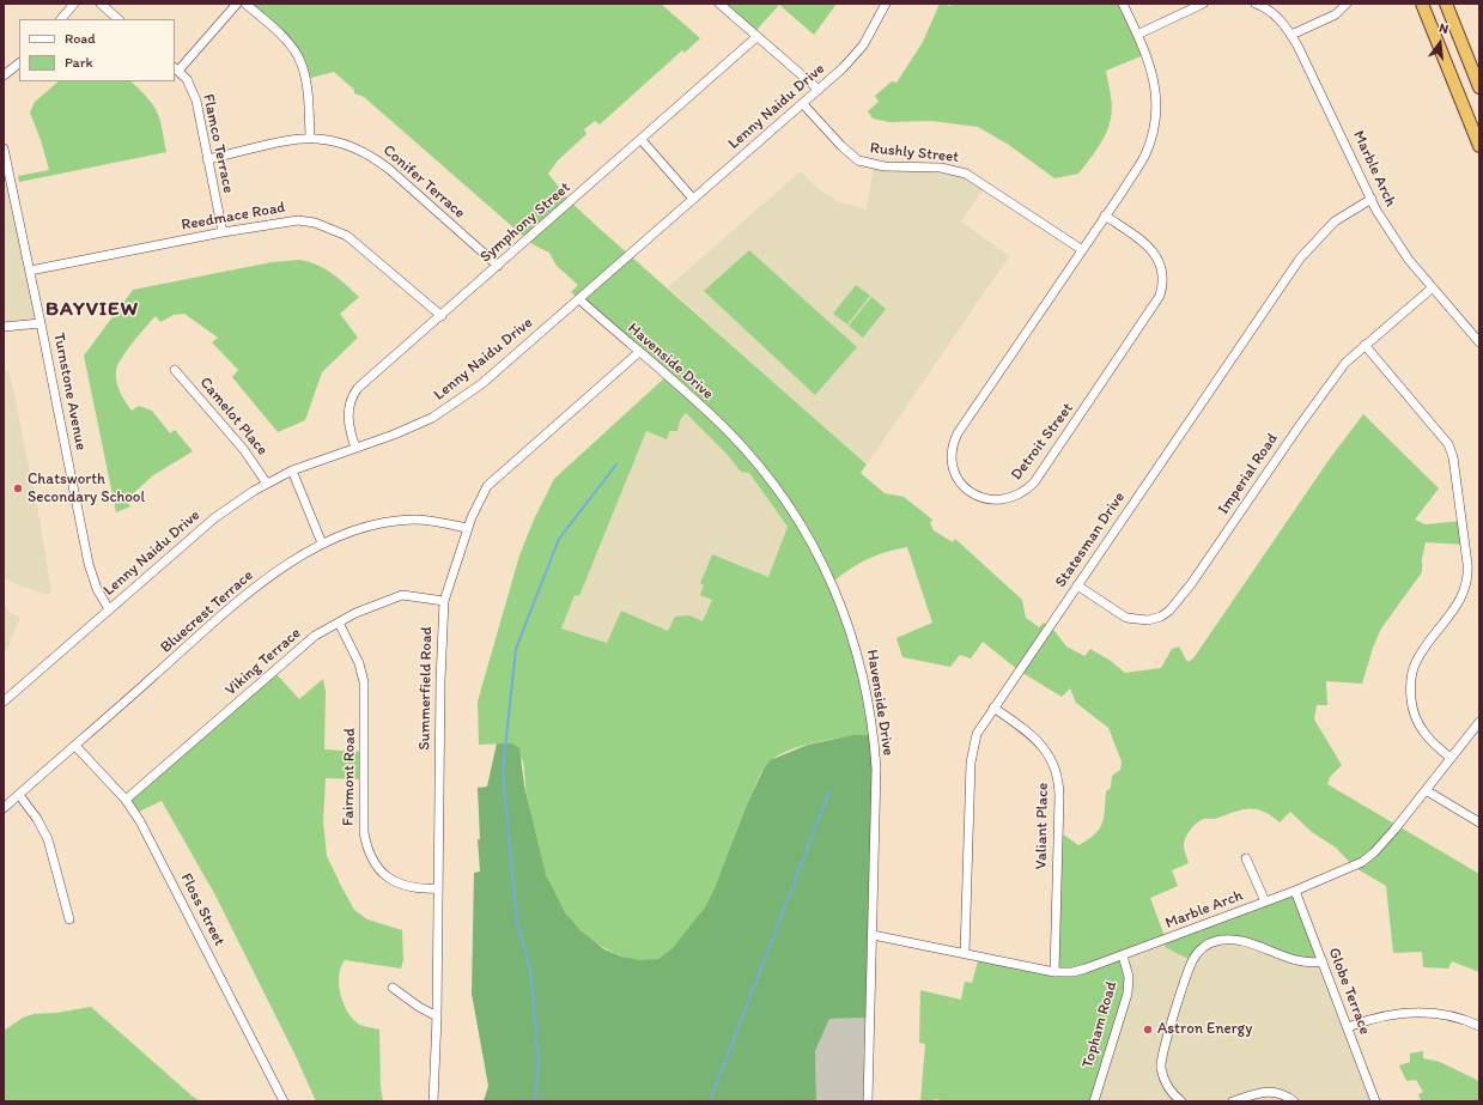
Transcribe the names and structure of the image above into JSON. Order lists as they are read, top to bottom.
{
  "streets": {
    "street": [
      "Lenny Naidu Drive",
      "Flamco Terrace",
      "Rushly Street",
      "Marble Arch",
      "Conifer Terrace",
      "Reedmace Road",
      "Symphony Street",
      "Havenside Drive",
      "Turnstone Avenue",
      "Camelot Place",
      "Detroit Street",
      "Imperial Road",
      "Statesman Drive",
      "Bluecrest Terrace",
      "Viking Terrace",
      "Summerfield Road",
      "Fairmont Road",
      "Valiant Place",
      "Floss Street",
      "Globe Terrace",
      "Topham Road"
    ]
  },
  "crossings": [
    ["Lenny Naidu Drive", "Rushly Street"],
    ["Lenny Naidu Drive", "Symphony Street"],
    ["Lenny Naidu Drive", "Havenside Drive"],
    ["Lenny Naidu Drive", "Turnstone Avenue"],
    ["Lenny Naidu Drive", "Camelot Place"],
    ["Flamco Terrace", "Conifer Terrace"],
    ["Flamco Terrace", "Reedmace Road"],
    ["Rushly Street", "Detroit Street"],
    ["Marble Arch", "Havenside Drive"],
    ["Marble Arch", "Imperial Road"],
    ["Marble Arch", "Statesman Drive"],
    ["Marble Arch", "Valiant Place"],
    ["Marble Arch", "Globe Terrace"],
    ["Marble Arch", "Topham Road"],
    ["Conifer Terrace", "Symphony Street"],
    ["Reedmace Road", "Symphony Street"],
    ["Reedmace Road", "Turnstone Avenue"],
    ["Havenside Drive", "Summerfield Road"],
    ["Imperial Road", "Statesman Drive"],
    ["Statesman Drive", "Valiant Place"],
    ["Bluecrest Terrace", "Summerfield Road"],
    ["Bluecrest Terrace", "Floss Street"],
    ["Viking Terrace", "Summerfield Road"],
    ["Viking Terrace", "Fairmont Road"],
    ["Viking Terrace", "Floss Street"],
    ["Summerfield Road", "Fairmont Road"]
  ],
  "districts": ["BAYVIEW"],
  "places": ["Chatsworth Secondary School", "Astron Energy"],
  "legend": ["Road", "Park"],
  "north": "top"
}
